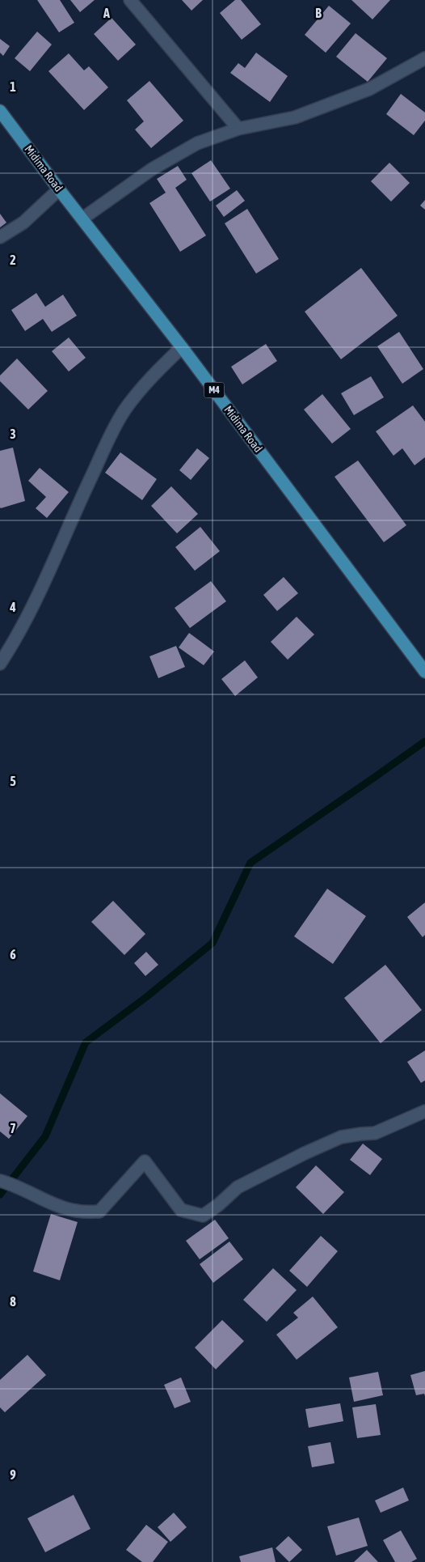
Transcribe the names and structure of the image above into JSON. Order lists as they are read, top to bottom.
{
  "streets": {
    "main road": ["Midima Road", "M4"]
  },
  "grid": {
    "columns": ["A", "B"],
    "rows": [
      "1",
      "2",
      "3",
      "4",
      "5",
      "6",
      "7",
      "8",
      "9"
    ]
  }
}
